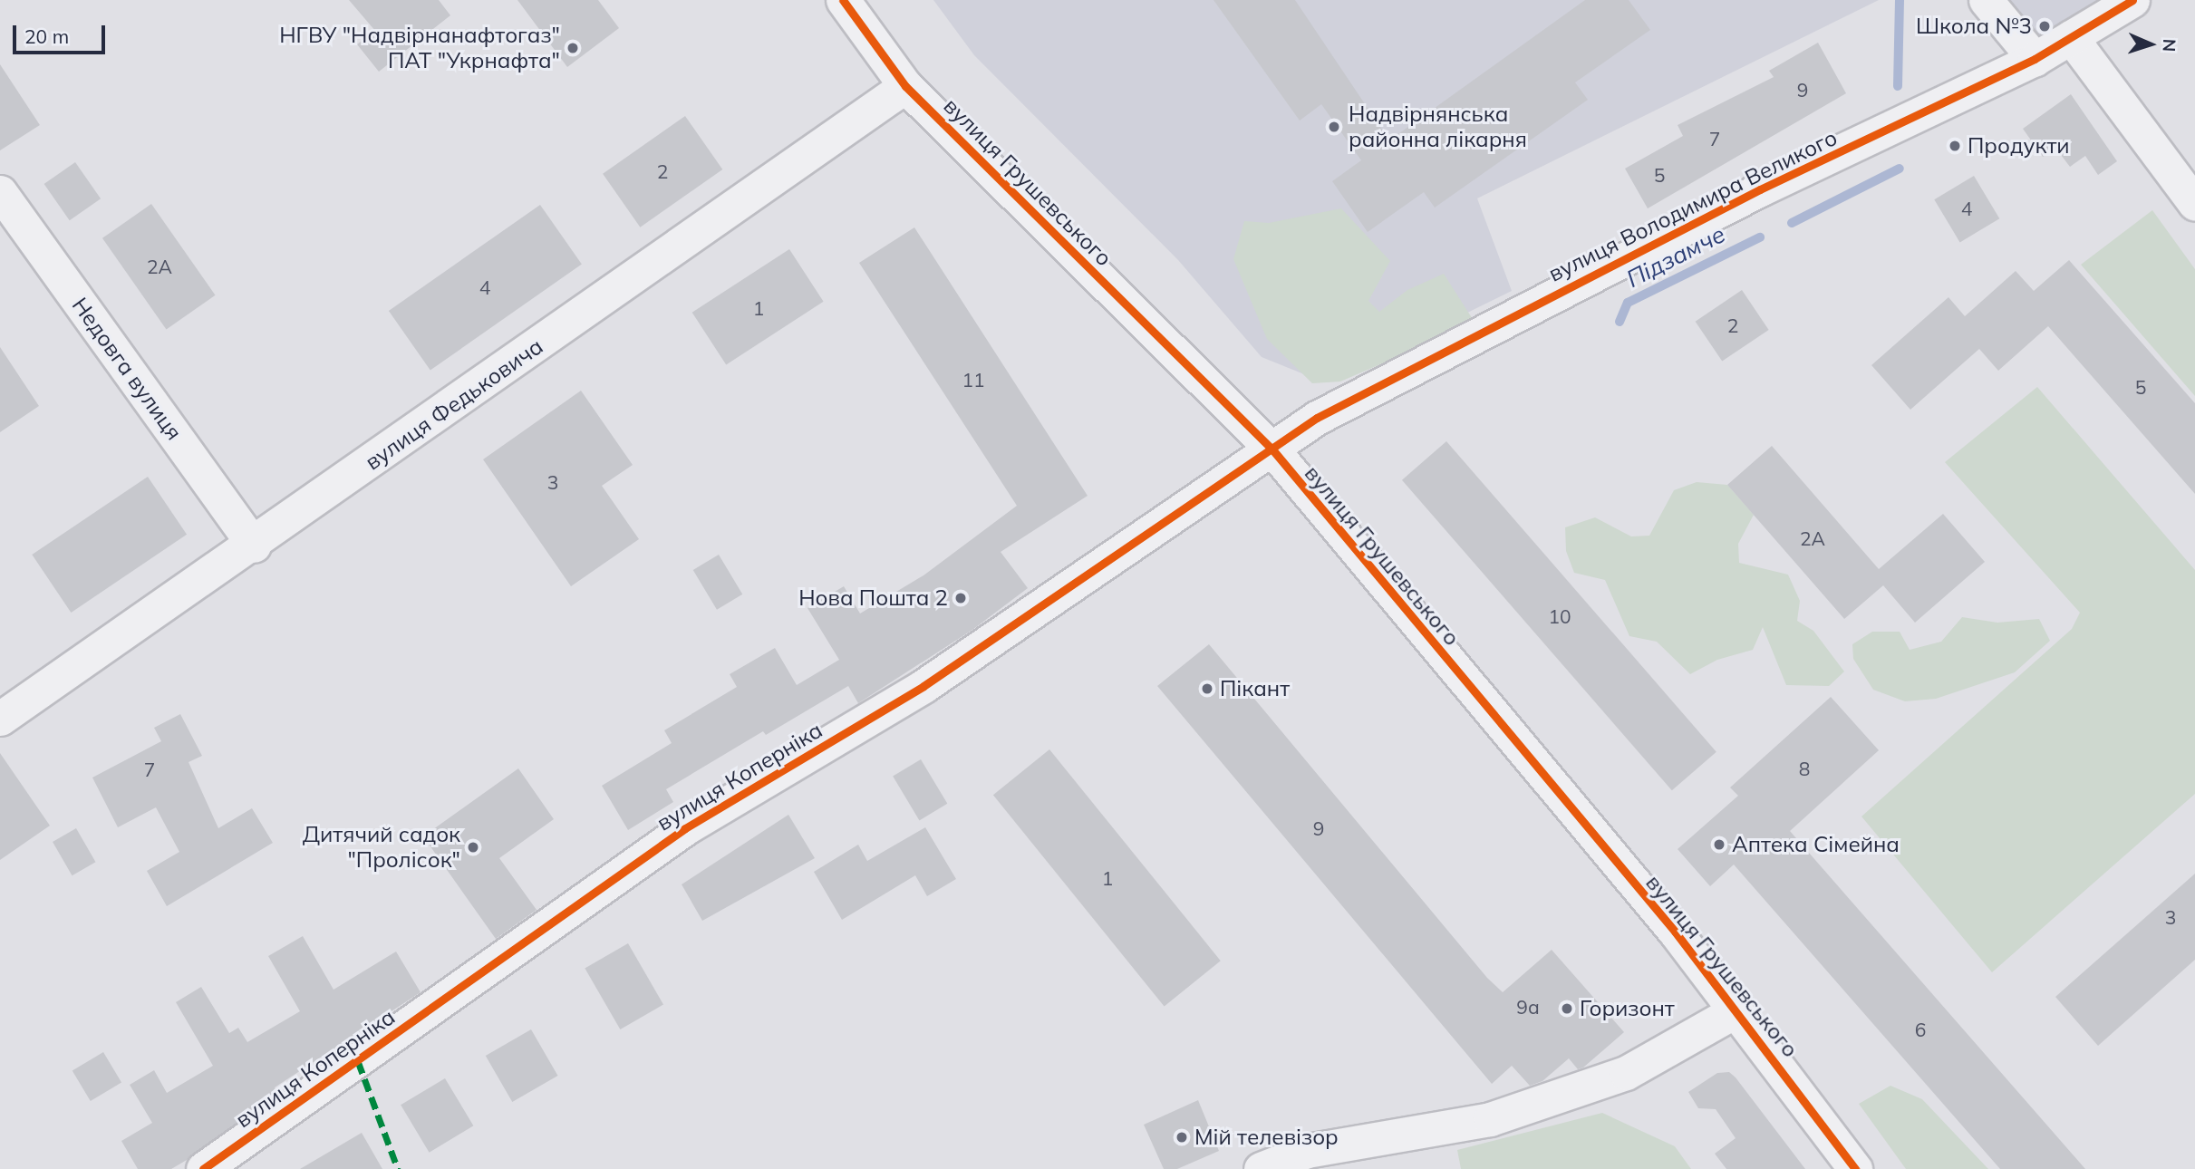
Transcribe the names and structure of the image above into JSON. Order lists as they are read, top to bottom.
{
  "streets": {
    "street": [
      "вулиця Грушевського",
      "вулиця Володимира Великого",
      "Недовга вулиця",
      "вулиця Федьковича",
      "вулиця Коперніка"
    ]
  },
  "crossings": [
    ["вулиця Грушевського", "вулиця Володимира Великого"],
    ["вулиця Грушевського", "вулиця Федьковича"],
    ["вулиця Грушевського", "вулиця Коперніка"],
    ["вулиця Володимира Великого", "вулиця Коперніка"],
    ["Недовга вулиця", "вулиця Федьковича"]
  ],
  "water": ["Підзамче"],
  "places": [
    "Школа №3",
    "НГВУ \"Надвірнанафтогаз\" ПАТ \"Укрнафта\"",
    "Надвірнянська районна лікарня",
    "Продукти",
    "Нова Пошта 2",
    "Пікант",
    "Аптека Сімейна",
    "Дитячий садок \"Пролісок\"",
    "Горизонт",
    "Мій телевізор"
  ],
  "house_numbers": [
    "9",
    "7",
    "2",
    "5",
    "4",
    "2А",
    "4",
    "1",
    "2",
    "11",
    "5",
    "3",
    "2А",
    "10",
    "8",
    "7",
    "9",
    "1",
    "3",
    "9а",
    "6"
  ],
  "scale_bar": "20 m",
  "north": "right"
}
